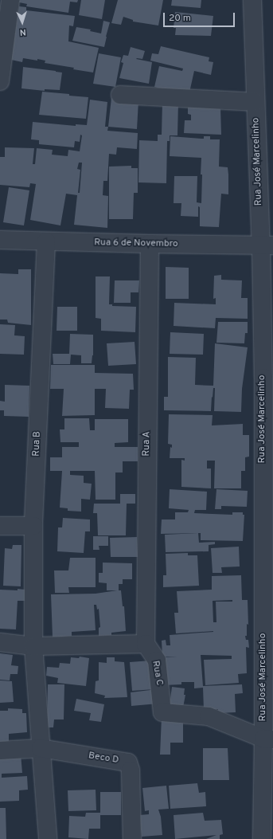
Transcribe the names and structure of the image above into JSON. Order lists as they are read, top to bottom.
{
  "streets": {
    "street": [
      "Rua José Marcelinho",
      "Rua 6 de Novembro",
      "Rua B",
      "Rua A",
      "Rua C",
      "Beco D"
    ]
  },
  "crossings": [
    ["Rua José Marcelinho", "Rua 6 de Novembro"],
    ["Rua José Marcelinho", "Rua C"],
    ["Rua 6 de Novembro", "Rua B"],
    ["Rua 6 de Novembro", "Rua A"],
    ["Rua A", "Rua C"]
  ],
  "scale_bar": "20 m",
  "north": "bottom"
}
